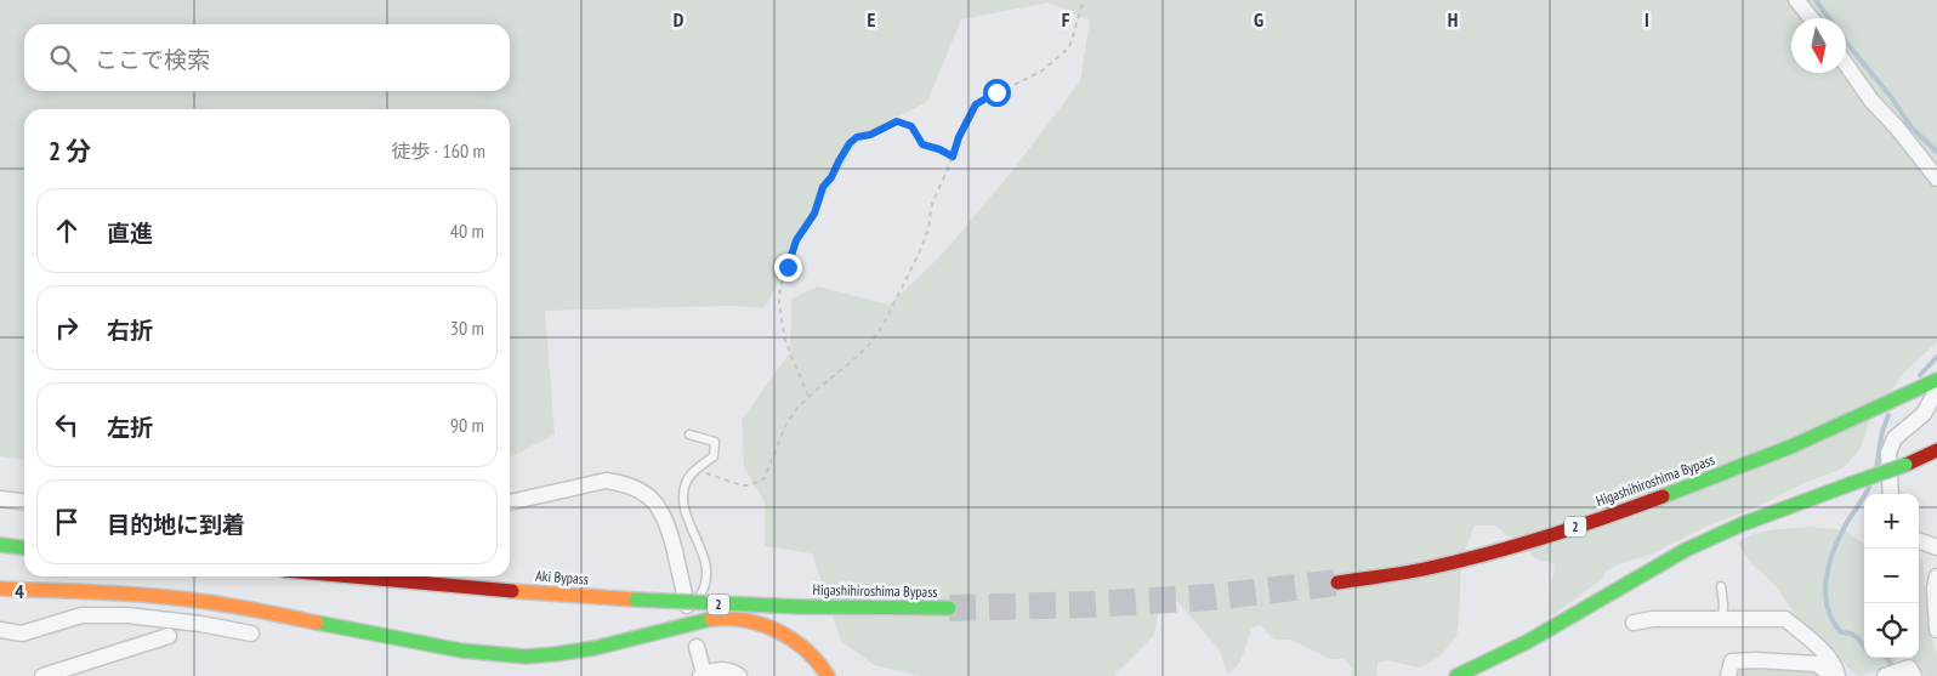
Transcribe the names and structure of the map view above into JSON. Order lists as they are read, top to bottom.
{
  "streets": {
    "main road": ["Higashihiroshima Bypass", "2", "Aki Bypass"]
  },
  "crossings": [
    ["Higashihiroshima Bypass", "Aki Bypass"]
  ],
  "north": "bottom",
  "page": {
    "search": "ここで検索",
    "heading": ["2 分", "徒歩 · 160 m"],
    "list": [
      ["直進", "40 m"],
      ["右折", "30 m"],
      ["左折", "90 m"],
      "目的地に到着"
    ],
    "map_buttons": ["+", "−"]
  },
  "grid": {
    "columns": [
      "D",
      "E",
      "F",
      "G",
      "H",
      "I"
    ],
    "rows": ["4"]
  }
}
